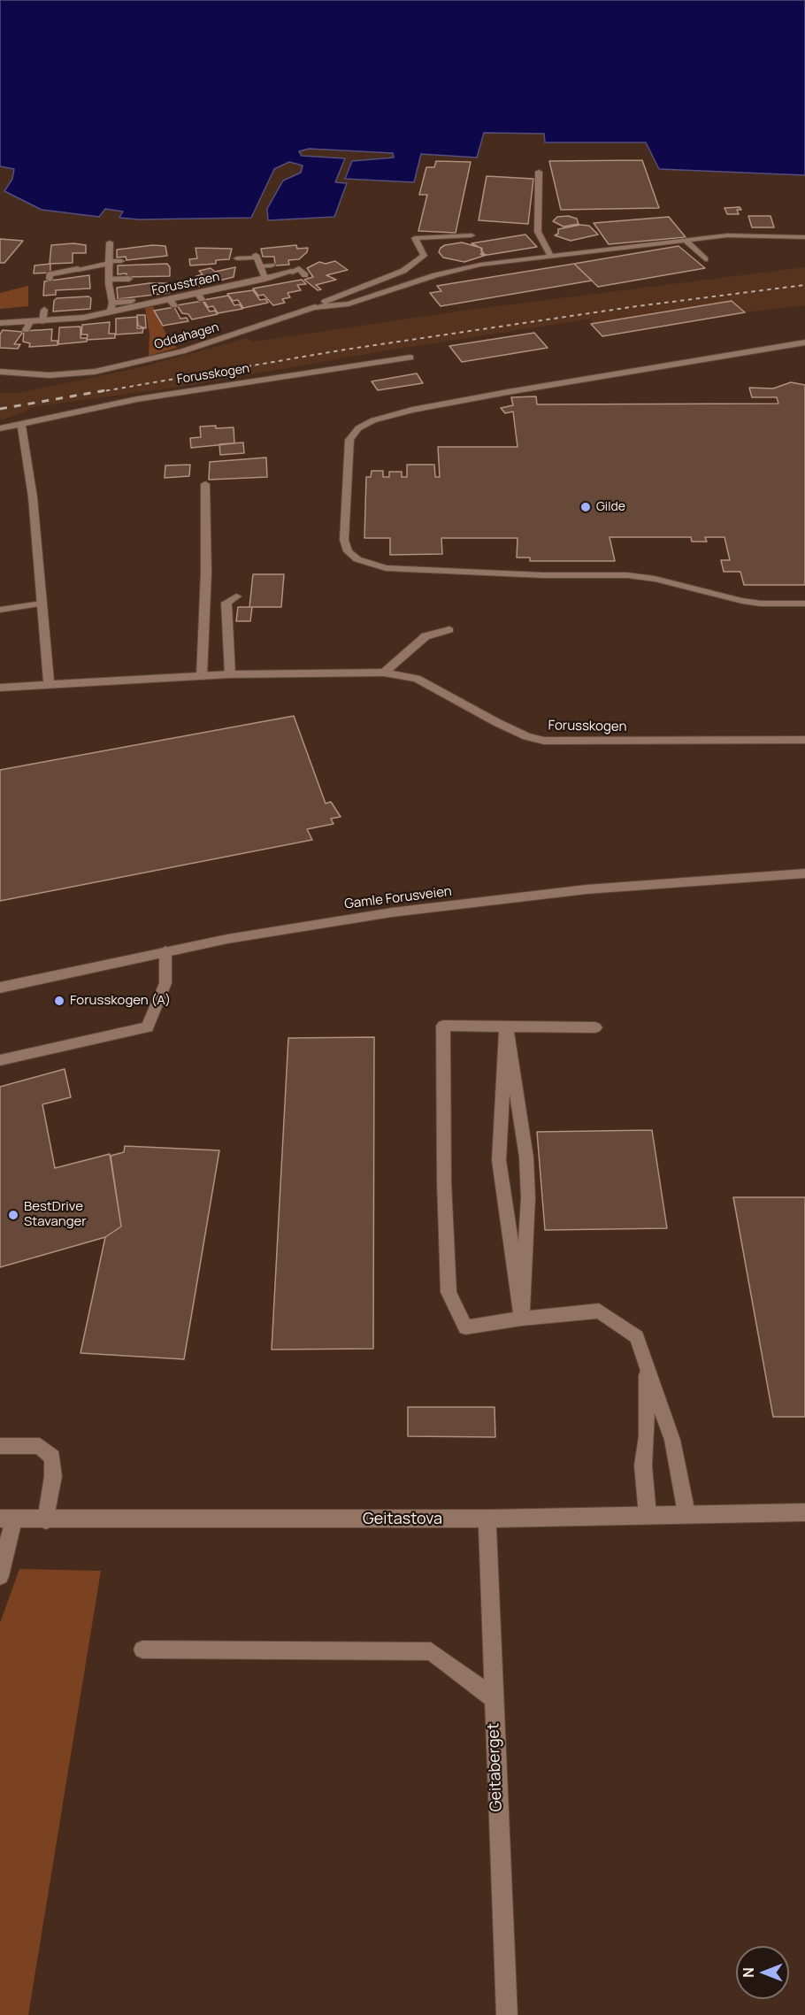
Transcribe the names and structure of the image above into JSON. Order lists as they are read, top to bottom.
{
  "streets": {
    "street": [
      "Forusstraen",
      "Oddahagen",
      "Forusskogen",
      "Gamle Forusveien",
      "Geitastova",
      "Geitaberget"
    ]
  },
  "crossings": [
    ["Geitastova", "Geitaberget"]
  ],
  "places": ["Gilde", "Forusskogen (A)", "BestDrive Stavanger"],
  "north": "left"
}
